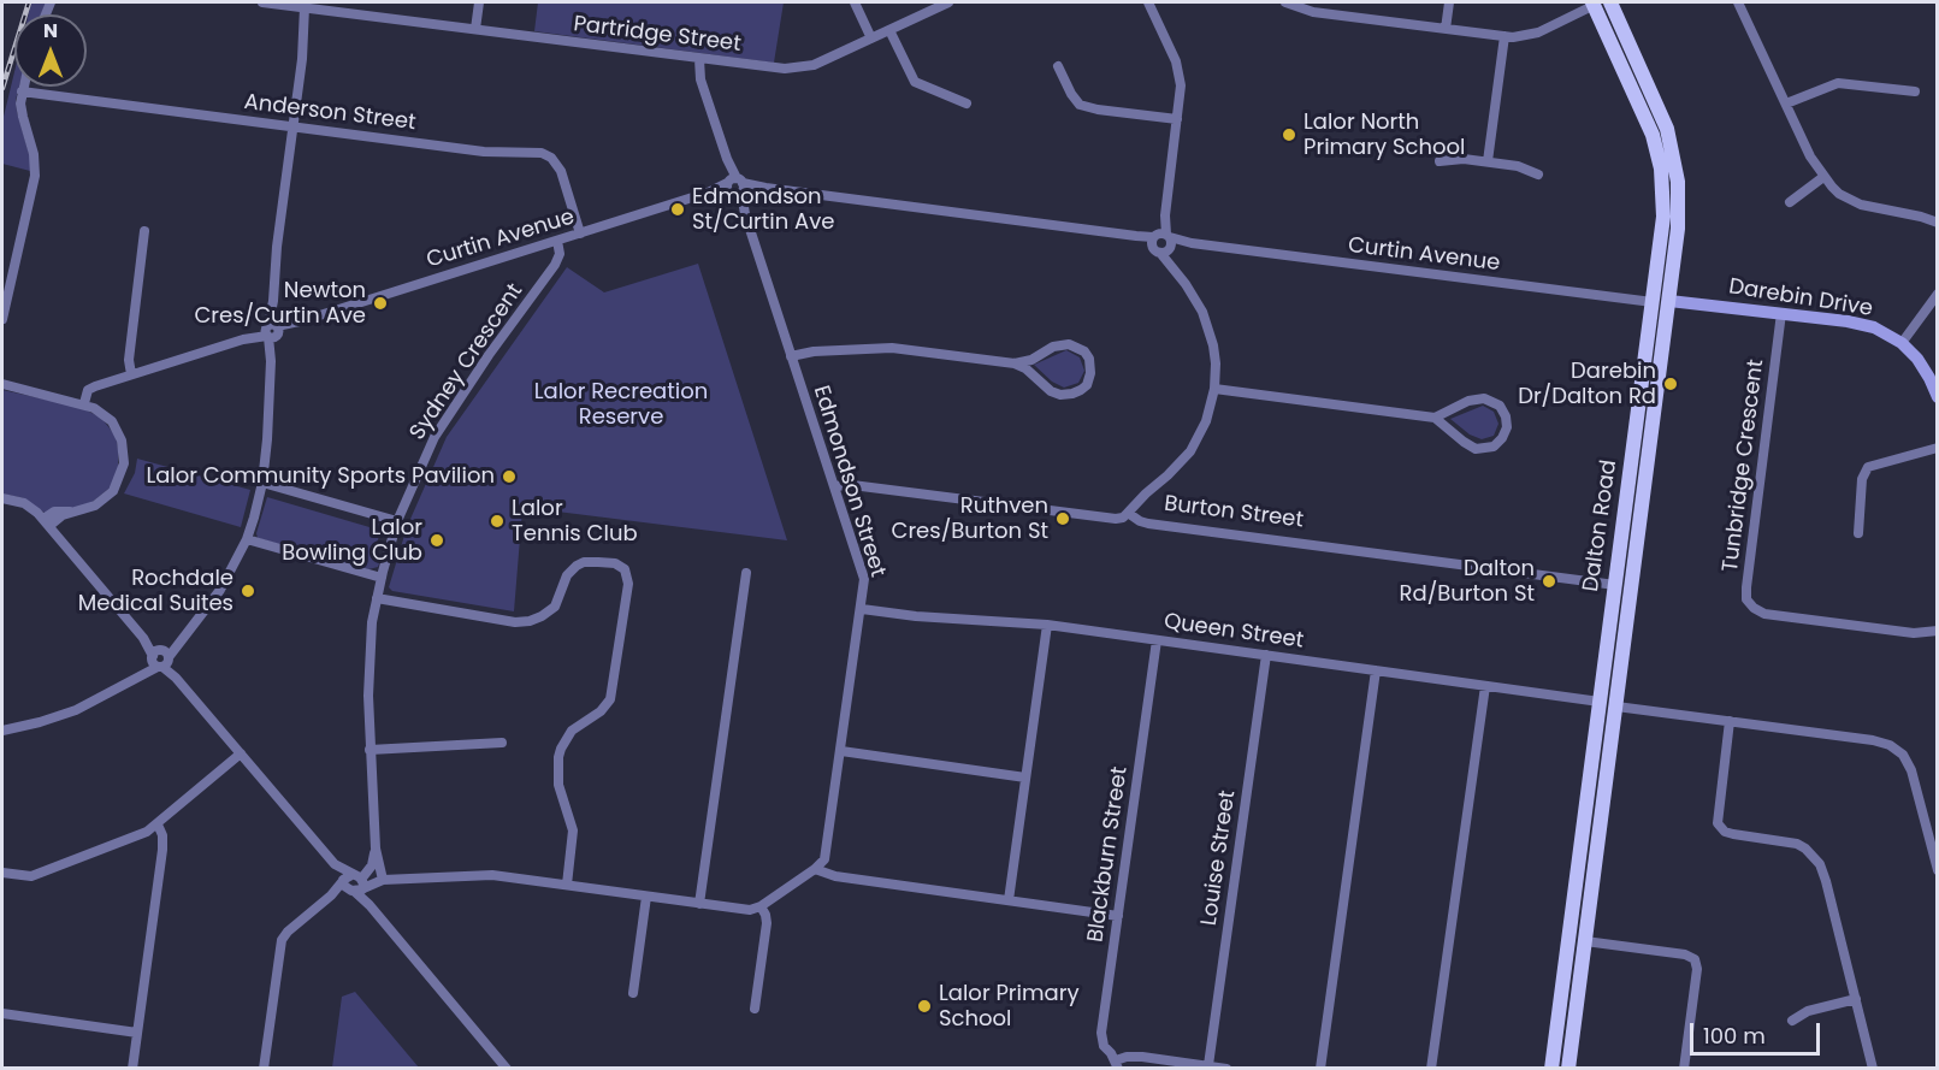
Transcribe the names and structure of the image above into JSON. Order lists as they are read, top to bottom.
{
  "streets": {
    "main road": ["Burton Street", "Dalton Road"],
    "street": [
      "Partridge Street",
      "Anderson Street",
      "Curtin Avenue",
      "Darebin Drive",
      "Sydney Crescent",
      "Tunbridge Crescent",
      "Edmondson Street",
      "Queen Street",
      "Blackburn Street",
      "Louise Street"
    ]
  },
  "crossings": [
    ["Partridge Street", "Edmondson Street"],
    ["Anderson Street", "Curtin Avenue"],
    ["Curtin Avenue", "Sydney Crescent"],
    ["Curtin Avenue", "Edmondson Street"],
    ["Curtin Avenue", "Dalton Road"],
    ["Darebin Drive", "Tunbridge Crescent"],
    ["Darebin Drive", "Dalton Road"],
    ["Edmondson Street", "Burton Street"],
    ["Edmondson Street", "Queen Street"],
    ["Burton Street", "Dalton Road"],
    ["Dalton Road", "Queen Street"],
    ["Queen Street", "Blackburn Street"],
    ["Queen Street", "Louise Street"]
  ],
  "parks": ["Lalor Recreation Reserve"],
  "places": [
    "Lalor North Primary School",
    "Edmondson St/Curtin Ave",
    "Newton Cres/Curtin Ave",
    "Darebin Dr/Dalton Rd",
    "Lalor Community Sports Pavilion",
    "Ruthven Cres/Burton St",
    "Lalor Tennis Club",
    "Lalor Bowling Club",
    "Dalton Rd/Burton St",
    "Rochdale Medical Suites",
    "Lalor Primary School"
  ],
  "scale_bar": "100 m",
  "north": "top"
}
